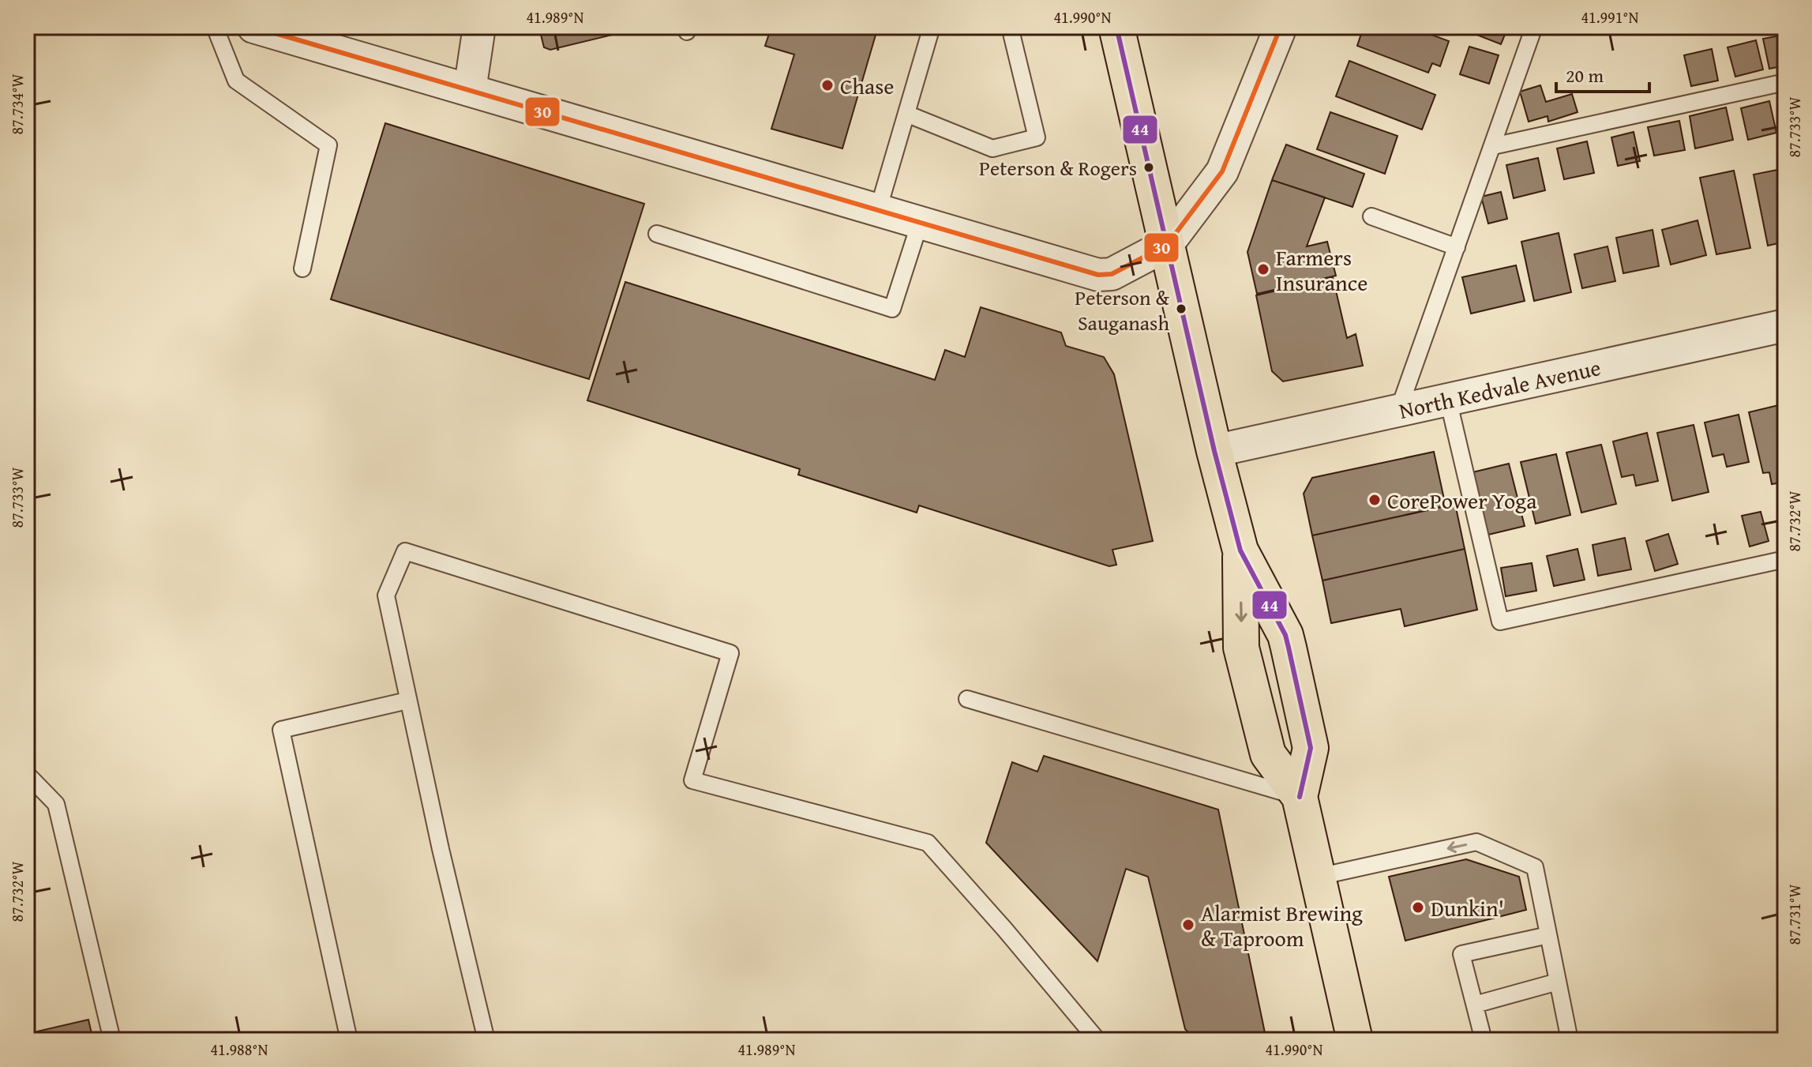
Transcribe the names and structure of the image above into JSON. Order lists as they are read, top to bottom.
{
  "streets": {
    "street": ["North Kedvale Avenue"]
  },
  "places": [
    "Chase",
    "Peterson & Rogers",
    "Farmers Insurance",
    "Peterson & Sauganash",
    "CorePower Yoga",
    "Dunkin'",
    "Alarmist Brewing & Taproom"
  ],
  "lines": ["transit line 30", "transit line 44"],
  "scale_bar": "20 m",
  "coordinates": [
    "41.989°N",
    "41.990°N",
    "41.991°N",
    "87.734°W",
    "87.733°W",
    "87.732°W",
    "87.731°W",
    "41.988°N"
  ]
}
